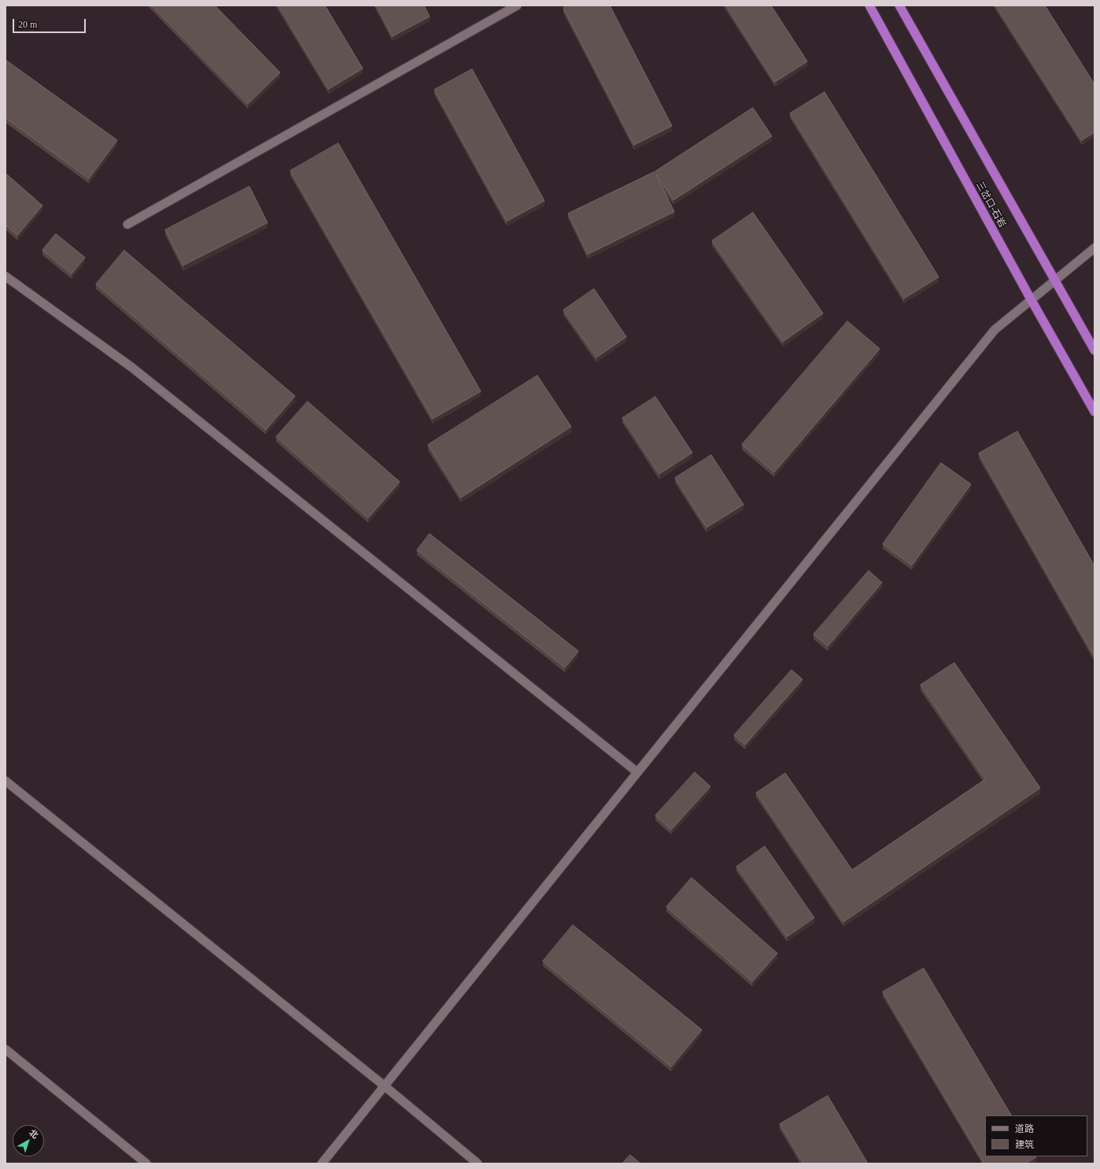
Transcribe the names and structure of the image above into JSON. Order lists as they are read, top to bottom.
{
  "streets": {
    "highway": ["三岔口-石岩"]
  },
  "legend": ["道路", "建筑"],
  "scale_bar": "20 m",
  "north": "top right"
}
